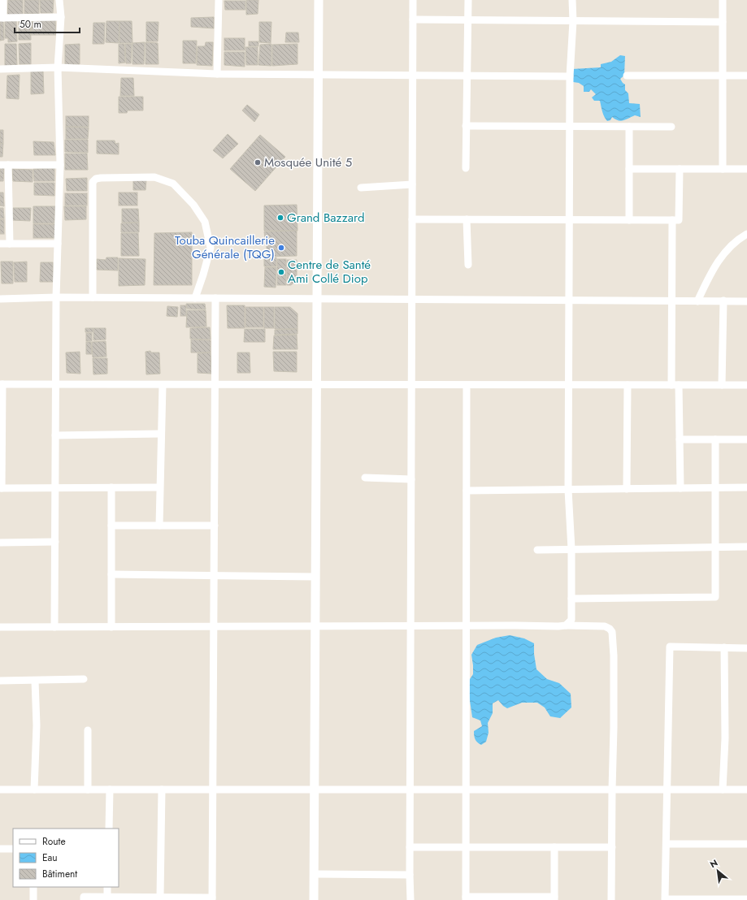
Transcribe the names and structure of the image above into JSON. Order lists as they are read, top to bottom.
{
  "places": [
    "Mosquée Unité 5",
    "Grand Bazzard",
    "Touba Quincaillerie Générale (TQG)",
    "Centre de Santé Ami Collé Diop"
  ],
  "legend": ["Route", "Eau", "Bâtiment"],
  "scale_bar": "50 m",
  "north": "top left"
}
